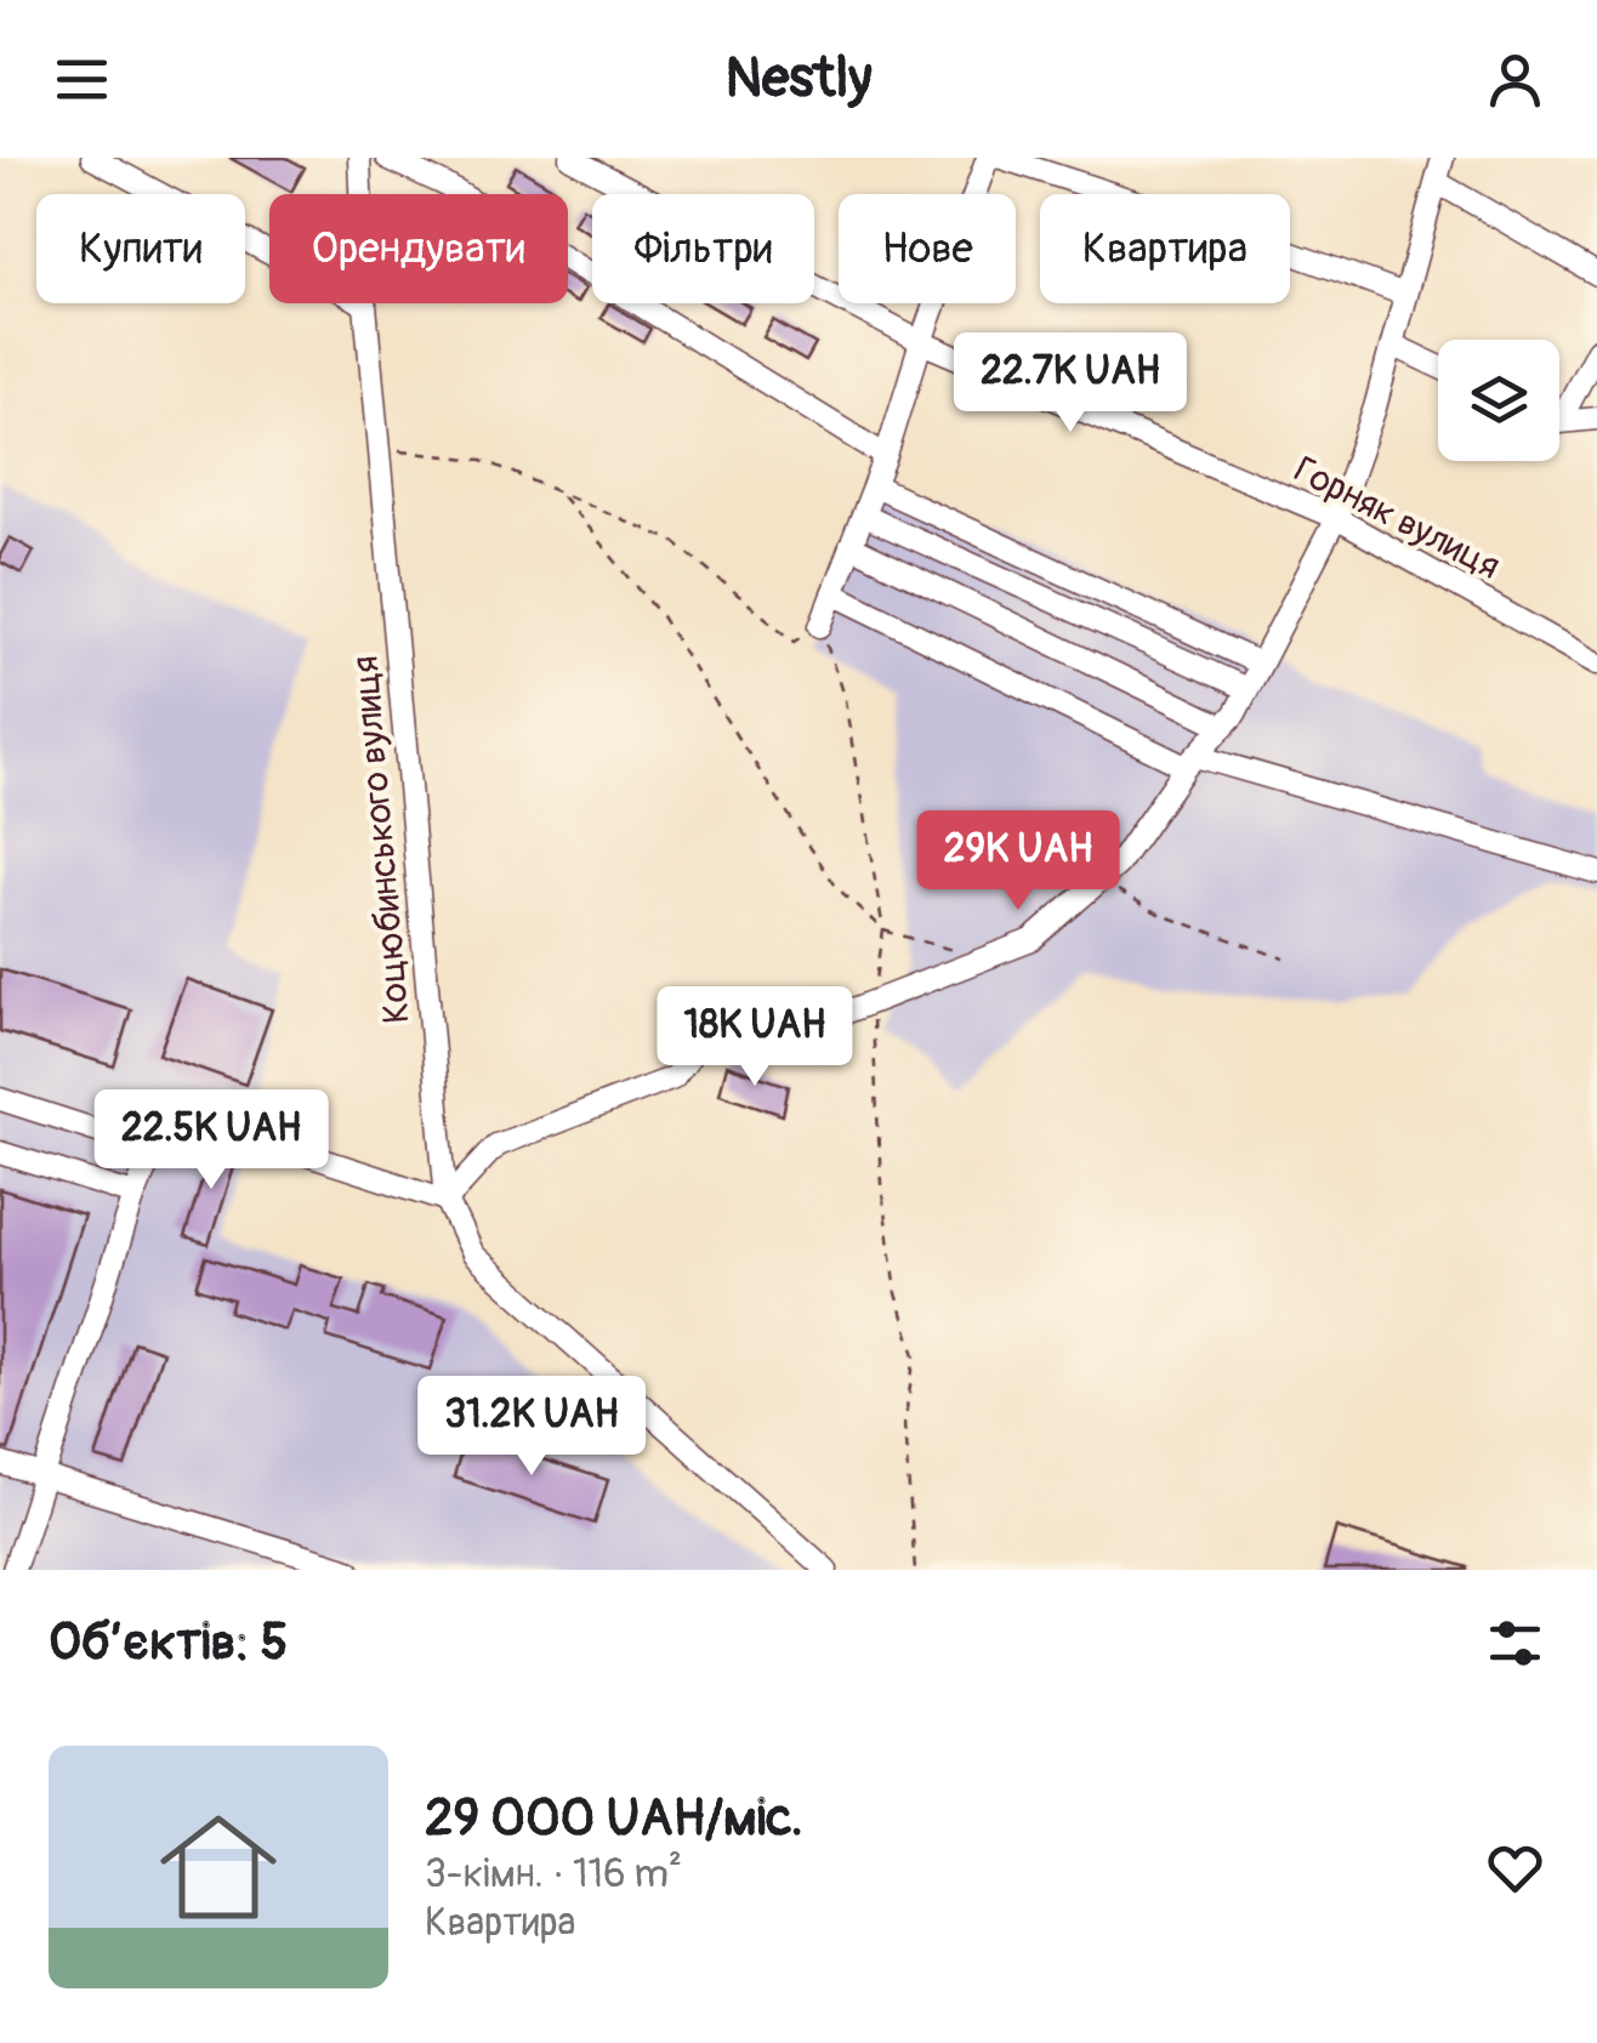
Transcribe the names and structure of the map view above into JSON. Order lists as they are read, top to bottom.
{
  "streets": {
    "street": ["Горняк вулиця", "Коцюбинського вулиця"]
  },
  "page": {
    "header": "Nestly",
    "chip": [
      "Купити",
      "Орендувати",
      "Фільтри",
      "Нове",
      "Квартира"
    ],
    "price": [
      "22.7K UAH",
      "29K UAH",
      "18K UAH",
      "22.5K UAH",
      "31.2K UAH"
    ],
    "heading": "Об’єктів: 5",
    "list": [
      {
        "name": "29 000 UAH/міс.",
        "note": "3-кімн. · 116 m² · Квартира"
      }
    ]
  }
}
